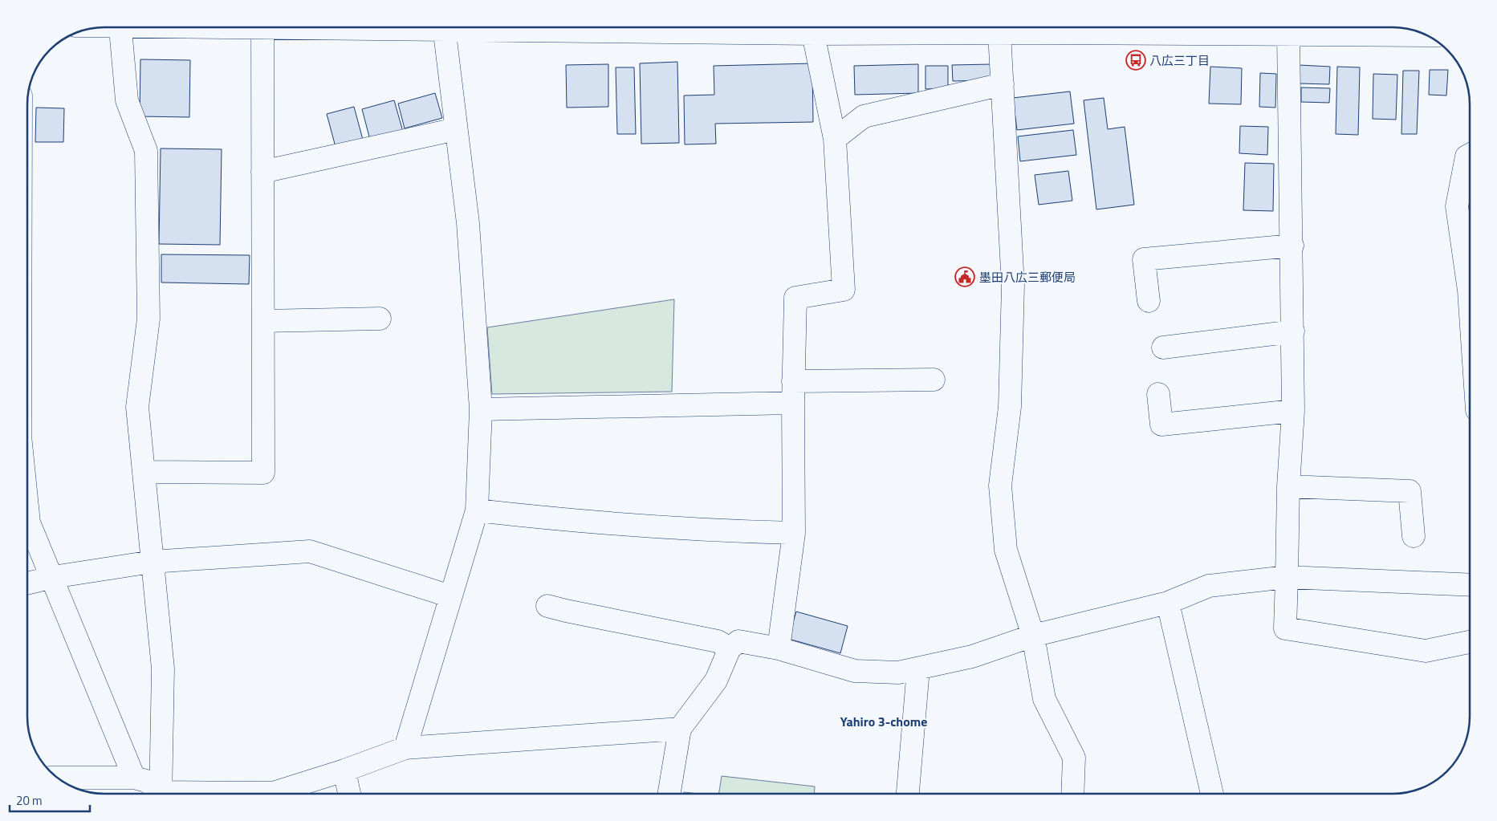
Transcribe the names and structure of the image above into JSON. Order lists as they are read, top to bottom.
{
  "districts": ["Yahiro 3-chome"],
  "places": {
    "bus stop": ["八広三丁目"],
    "public building": ["墨田八広三郵便局"]
  },
  "scale_bar": "20 m"
}
